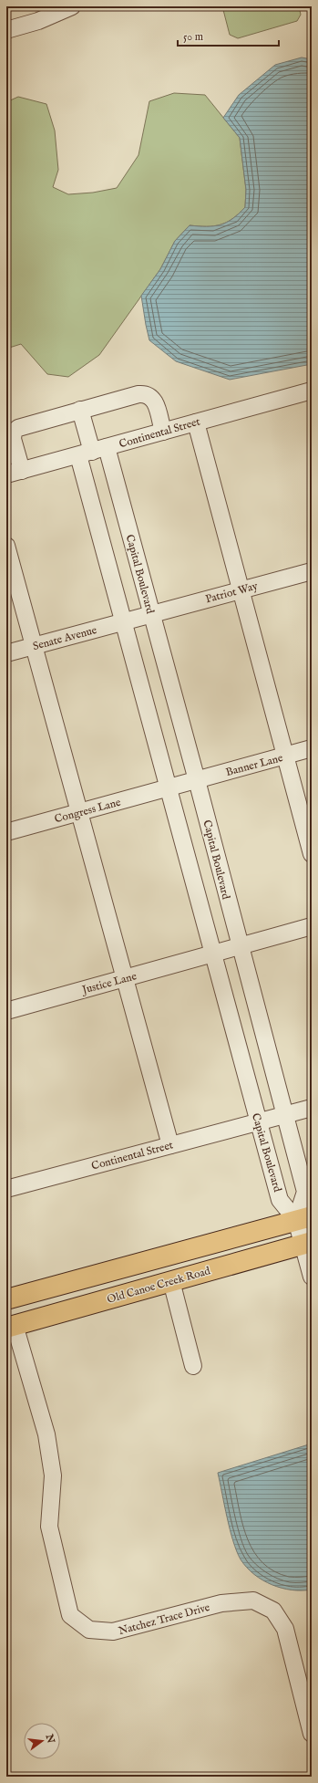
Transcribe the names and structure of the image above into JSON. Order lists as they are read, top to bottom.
{
  "streets": {
    "main road": ["Old Canoe Creek Road"],
    "street": [
      "Continental Street",
      "Capital Boulevard",
      "Patriot Way",
      "Senate Avenue",
      "Banner Lane",
      "Congress Lane",
      "Justice Lane",
      "Natchez Trace Drive"
    ]
  },
  "crossings": [
    ["Continental Street", "Capital Boulevard"],
    ["Capital Boulevard", "Patriot Way"],
    ["Capital Boulevard", "Senate Avenue"],
    ["Capital Boulevard", "Banner Lane"],
    ["Capital Boulevard", "Congress Lane"],
    ["Capital Boulevard", "Justice Lane"],
    ["Patriot Way", "Senate Avenue"],
    ["Banner Lane", "Congress Lane"],
    ["Old Canoe Creek Road", "Natchez Trace Drive"]
  ],
  "scale_bar": "50 m",
  "north": "right"
}
